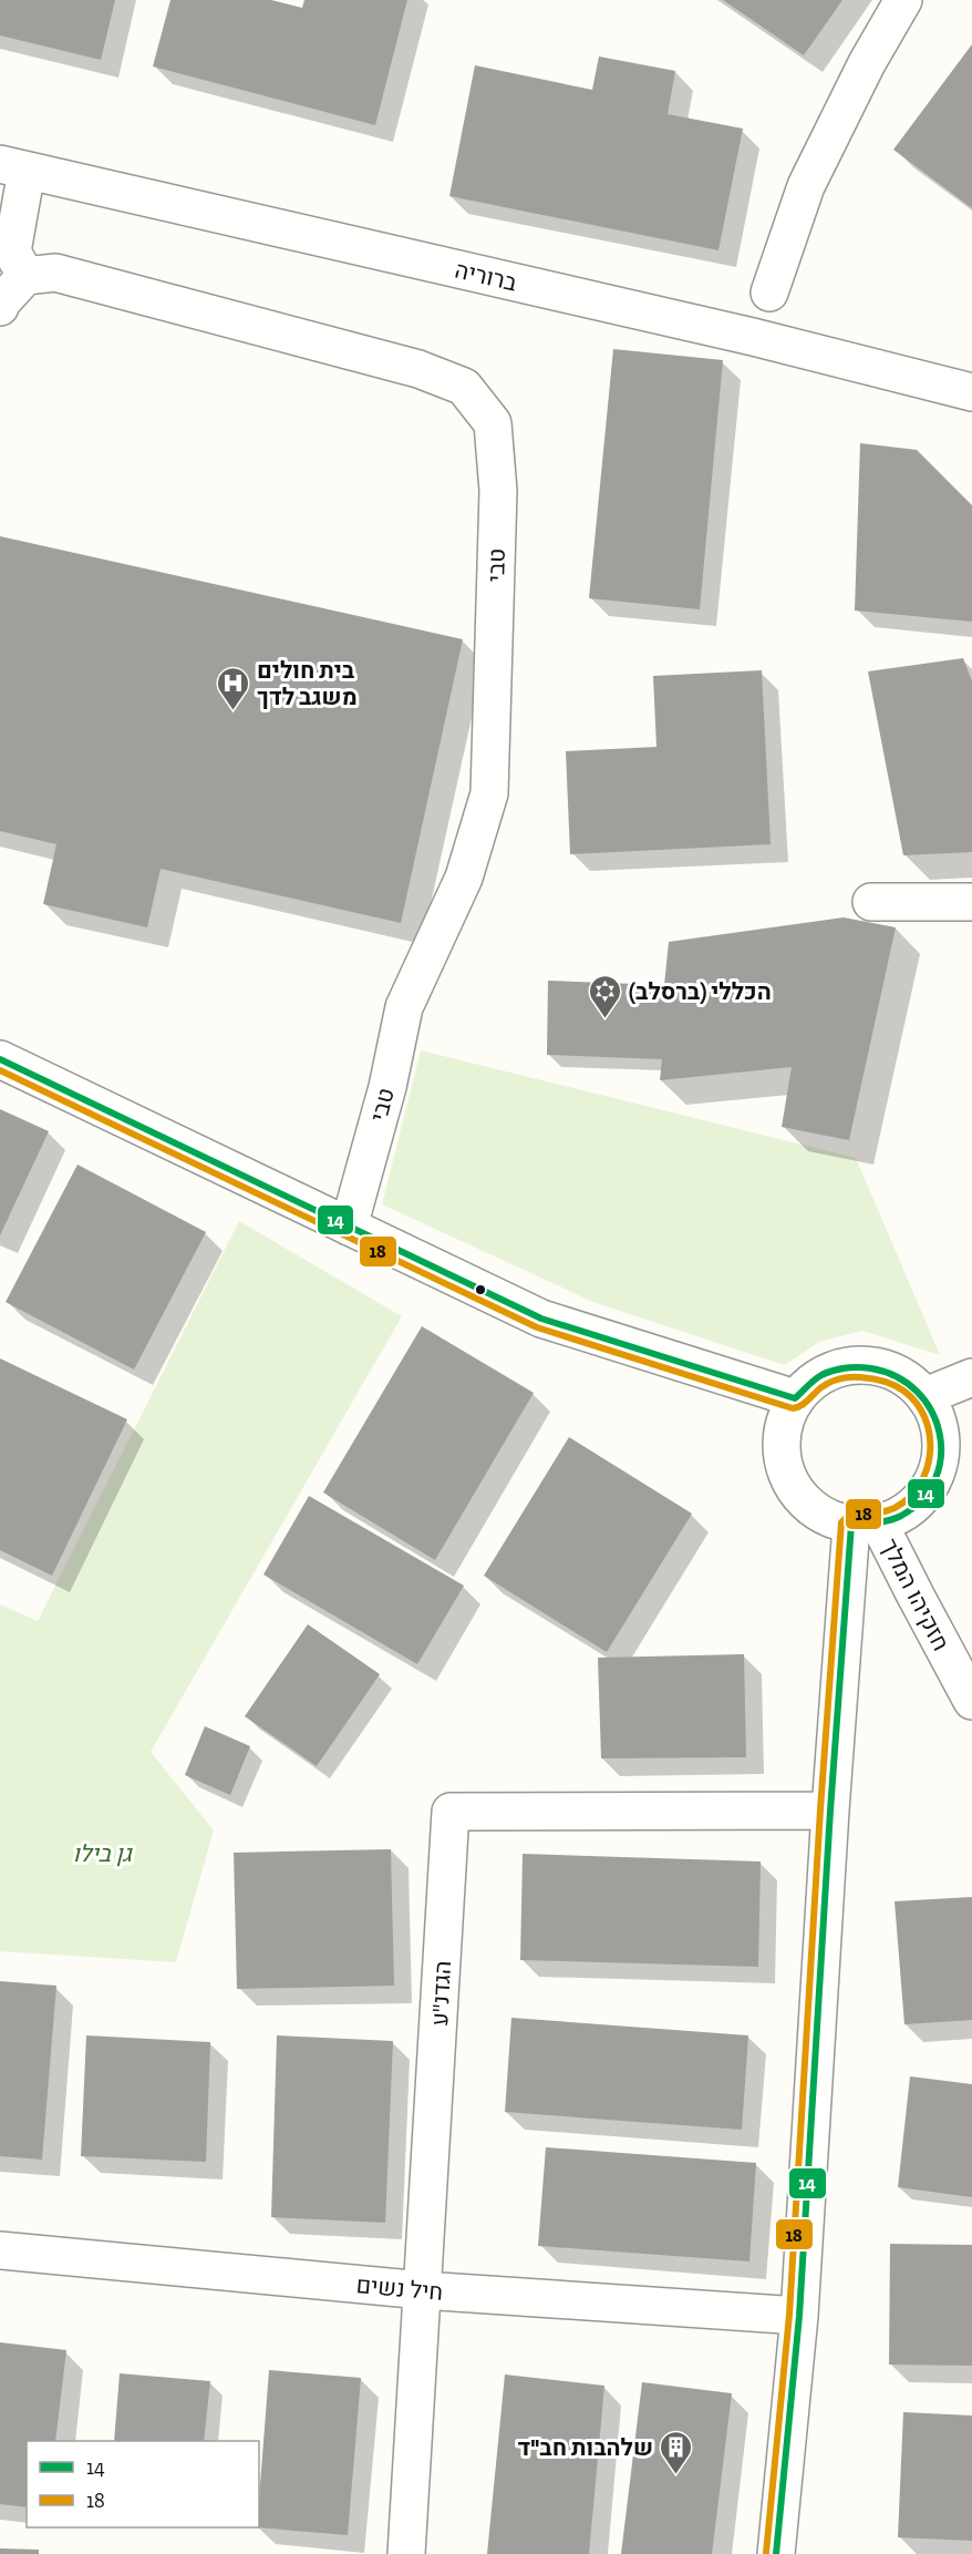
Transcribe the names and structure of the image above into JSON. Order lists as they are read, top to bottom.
{
  "streets": {
    "street": [
      "ברוריה",
      "טבי",
      "חזקיהו המלך",
      "הגדנ\"ע",
      "חיל נשים"
    ]
  },
  "crossings": [
    ["הגדנ\"ע", "חיל נשים"]
  ],
  "parks": ["גן בילו"],
  "places": {
    "hospital": ["בית חולים משגב לדך"],
    "synagogue": ["הכללי (ברסלב)"],
    "building": ["שלהבות חב\"ד"]
  },
  "lines": ["transit line 14", "transit line 18"],
  "legend": ["14", "18"]
}
